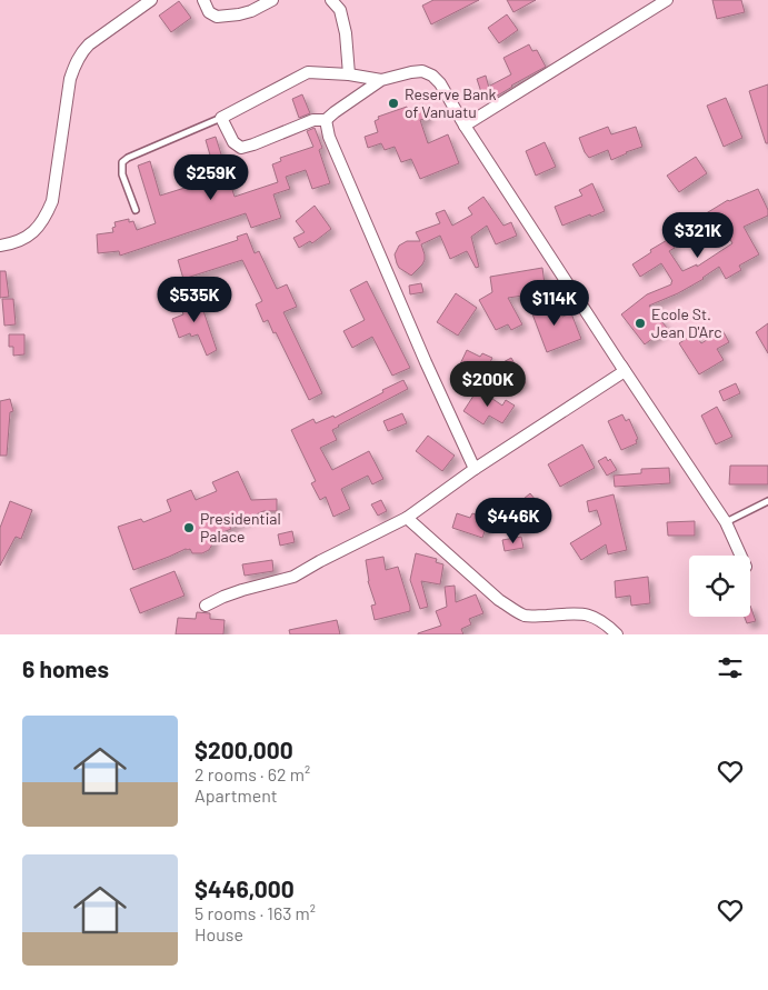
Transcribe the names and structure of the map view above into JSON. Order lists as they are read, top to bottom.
{
  "places": ["Reserve Bank of Vanuatu", "Ecole St. Jean D'Arc", "Presidential Palace"],
  "page": {
    "price": [
      "$259K",
      "$321K",
      "$535K",
      "$114K",
      "$200K",
      "$446K"
    ],
    "heading": "6 homes",
    "list": [
      {
        "name": "$200,000",
        "note": "2 rooms · 62 m² · Apartment"
      },
      {
        "name": "$446,000",
        "note": "5 rooms · 163 m² · House"
      }
    ]
  }
}
